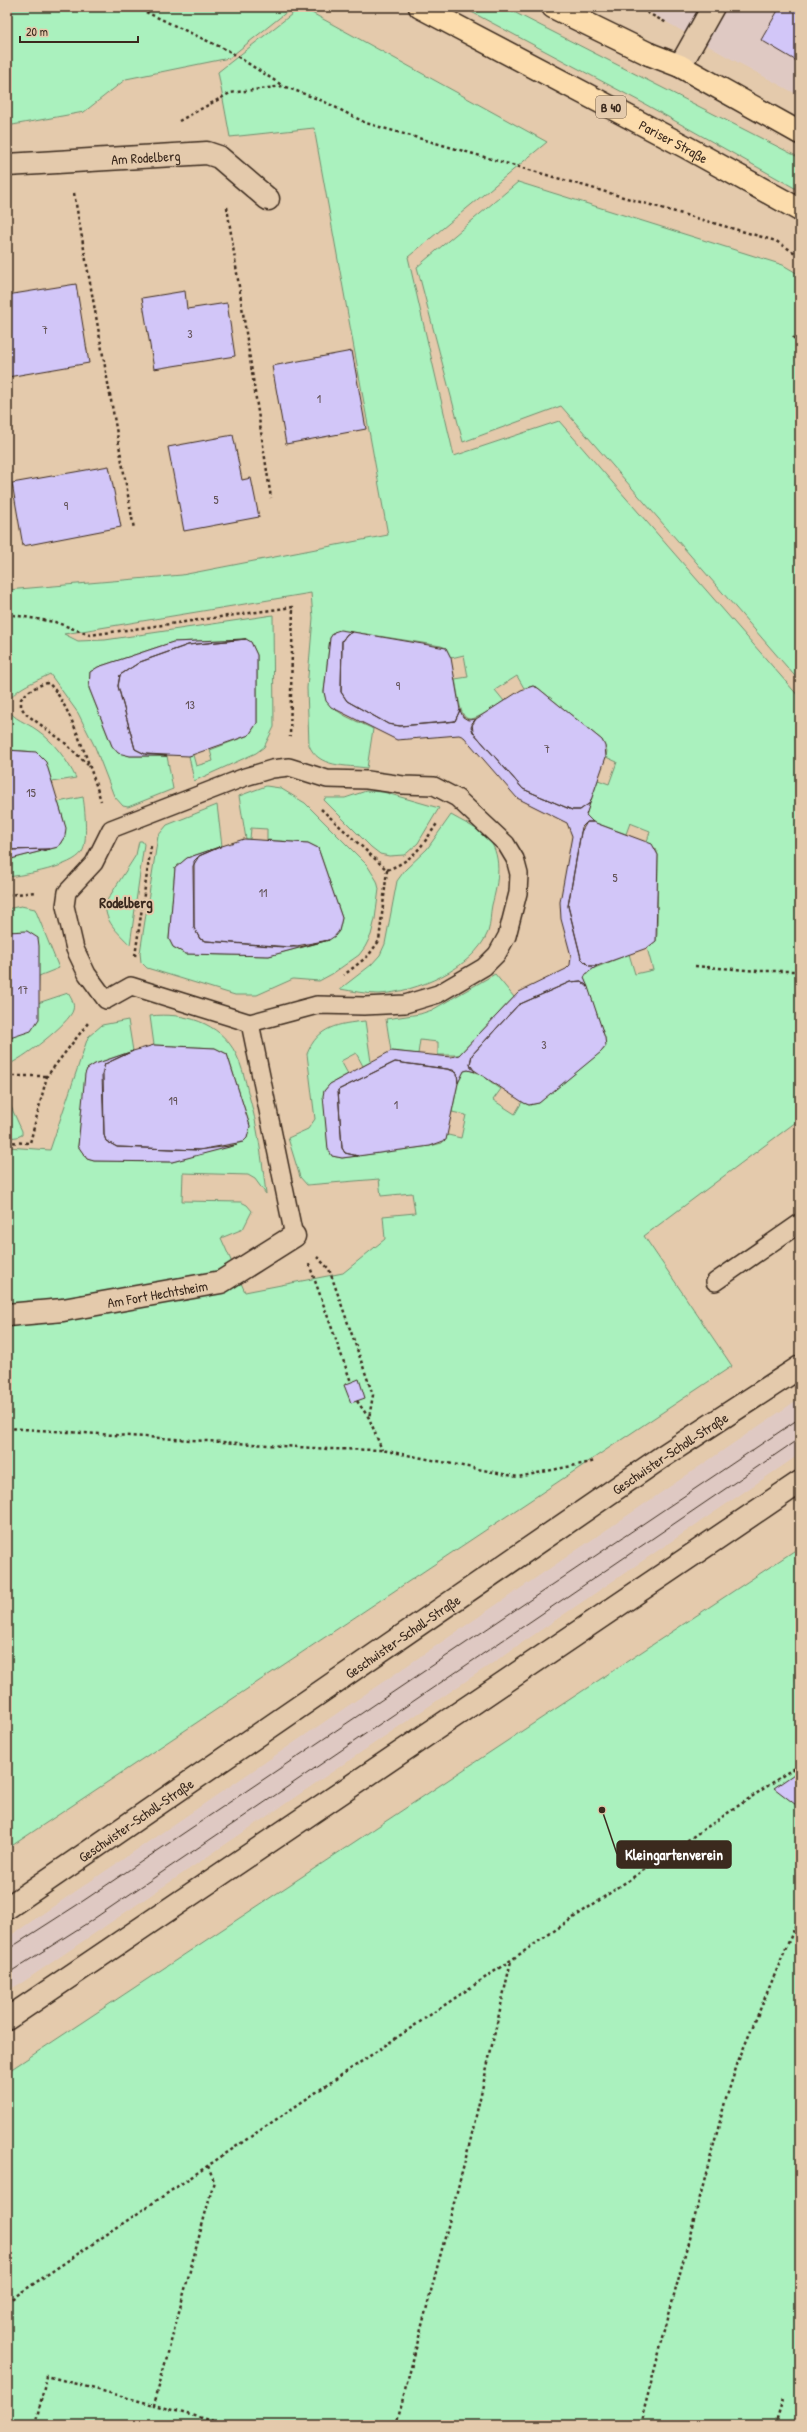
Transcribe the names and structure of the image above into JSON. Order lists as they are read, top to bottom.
{
  "streets": {
    "main road": [
      "B 40",
      "Pariser Straße",
      "Am Rodelberg",
      "Am Fort Hechtsheim",
      "Geschwister-Scholl-Straße"
    ]
  },
  "districts": ["Rodelberg"],
  "places": ["Kleingartenverein"],
  "house_numbers": [
    "7",
    "3",
    "1",
    "5",
    "9",
    "9",
    "13",
    "7",
    "15",
    "5",
    "11",
    "17",
    "3",
    "19",
    "1"
  ],
  "scale_bar": "20 m"
}
